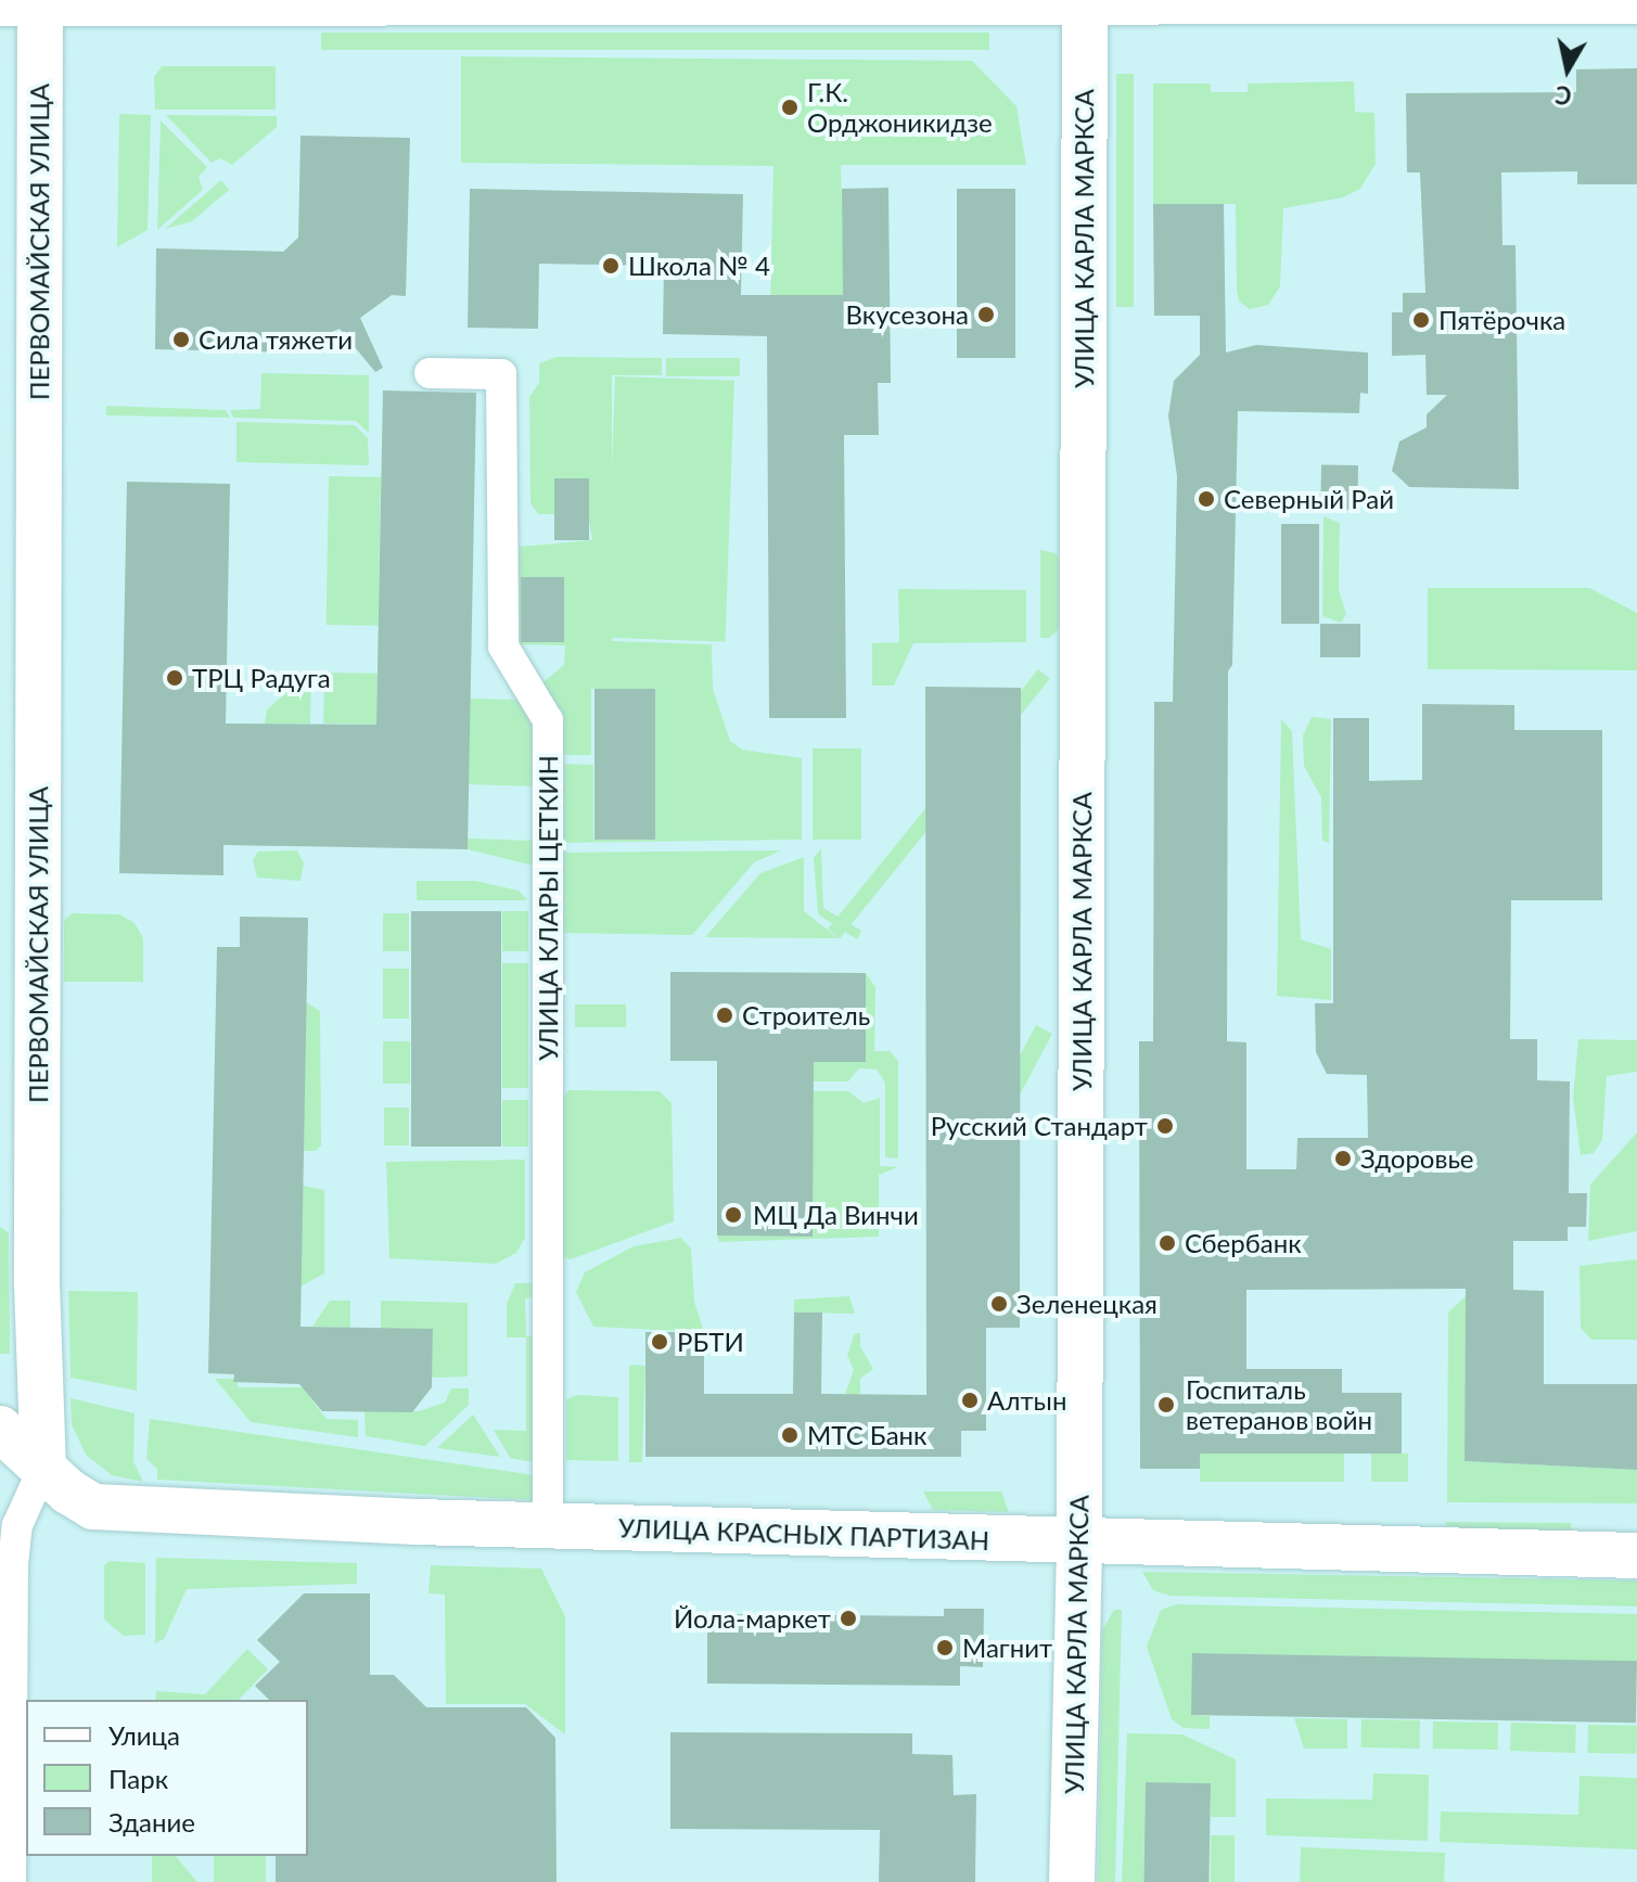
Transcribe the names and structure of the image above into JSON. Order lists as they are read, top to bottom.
{
  "streets": {
    "street": [
      "УЛИЦА КАРЛА МАРКСА",
      "ПЕРВОМАЙСКАЯ УЛИЦА",
      "УЛИЦА КЛАРЫ ЦЕТКИН",
      "УЛИЦА КРАСНЫХ ПАРТИЗАН"
    ]
  },
  "crossings": [
    ["УЛИЦА КАРЛА МАРКСА", "УЛИЦА КРАСНЫХ ПАРТИЗАН"],
    ["ПЕРВОМАЙСКАЯ УЛИЦА", "УЛИЦА КРАСНЫХ ПАРТИЗАН"],
    ["УЛИЦА КЛАРЫ ЦЕТКИН", "УЛИЦА КРАСНЫХ ПАРТИЗАН"]
  ],
  "places": [
    "Г.К. Орджоникидзе",
    "Школа № 4",
    "Вкусезона",
    "Пятёрочка",
    "Сила тяжети",
    "Северный Рай",
    "ТРЦ Радуга",
    "Строитель",
    "Русский Стандарт",
    "Здоровье",
    "МЦ Да Винчи",
    "Сбербанк",
    "Зеленецкая",
    "РБТИ",
    "Алтын",
    "Госпиталь ветеранов войн",
    "МТС Банк",
    "Йола-маркет",
    "Магнит"
  ],
  "legend": ["Улица", "Парк", "Здание"],
  "north": "bottom"
}
